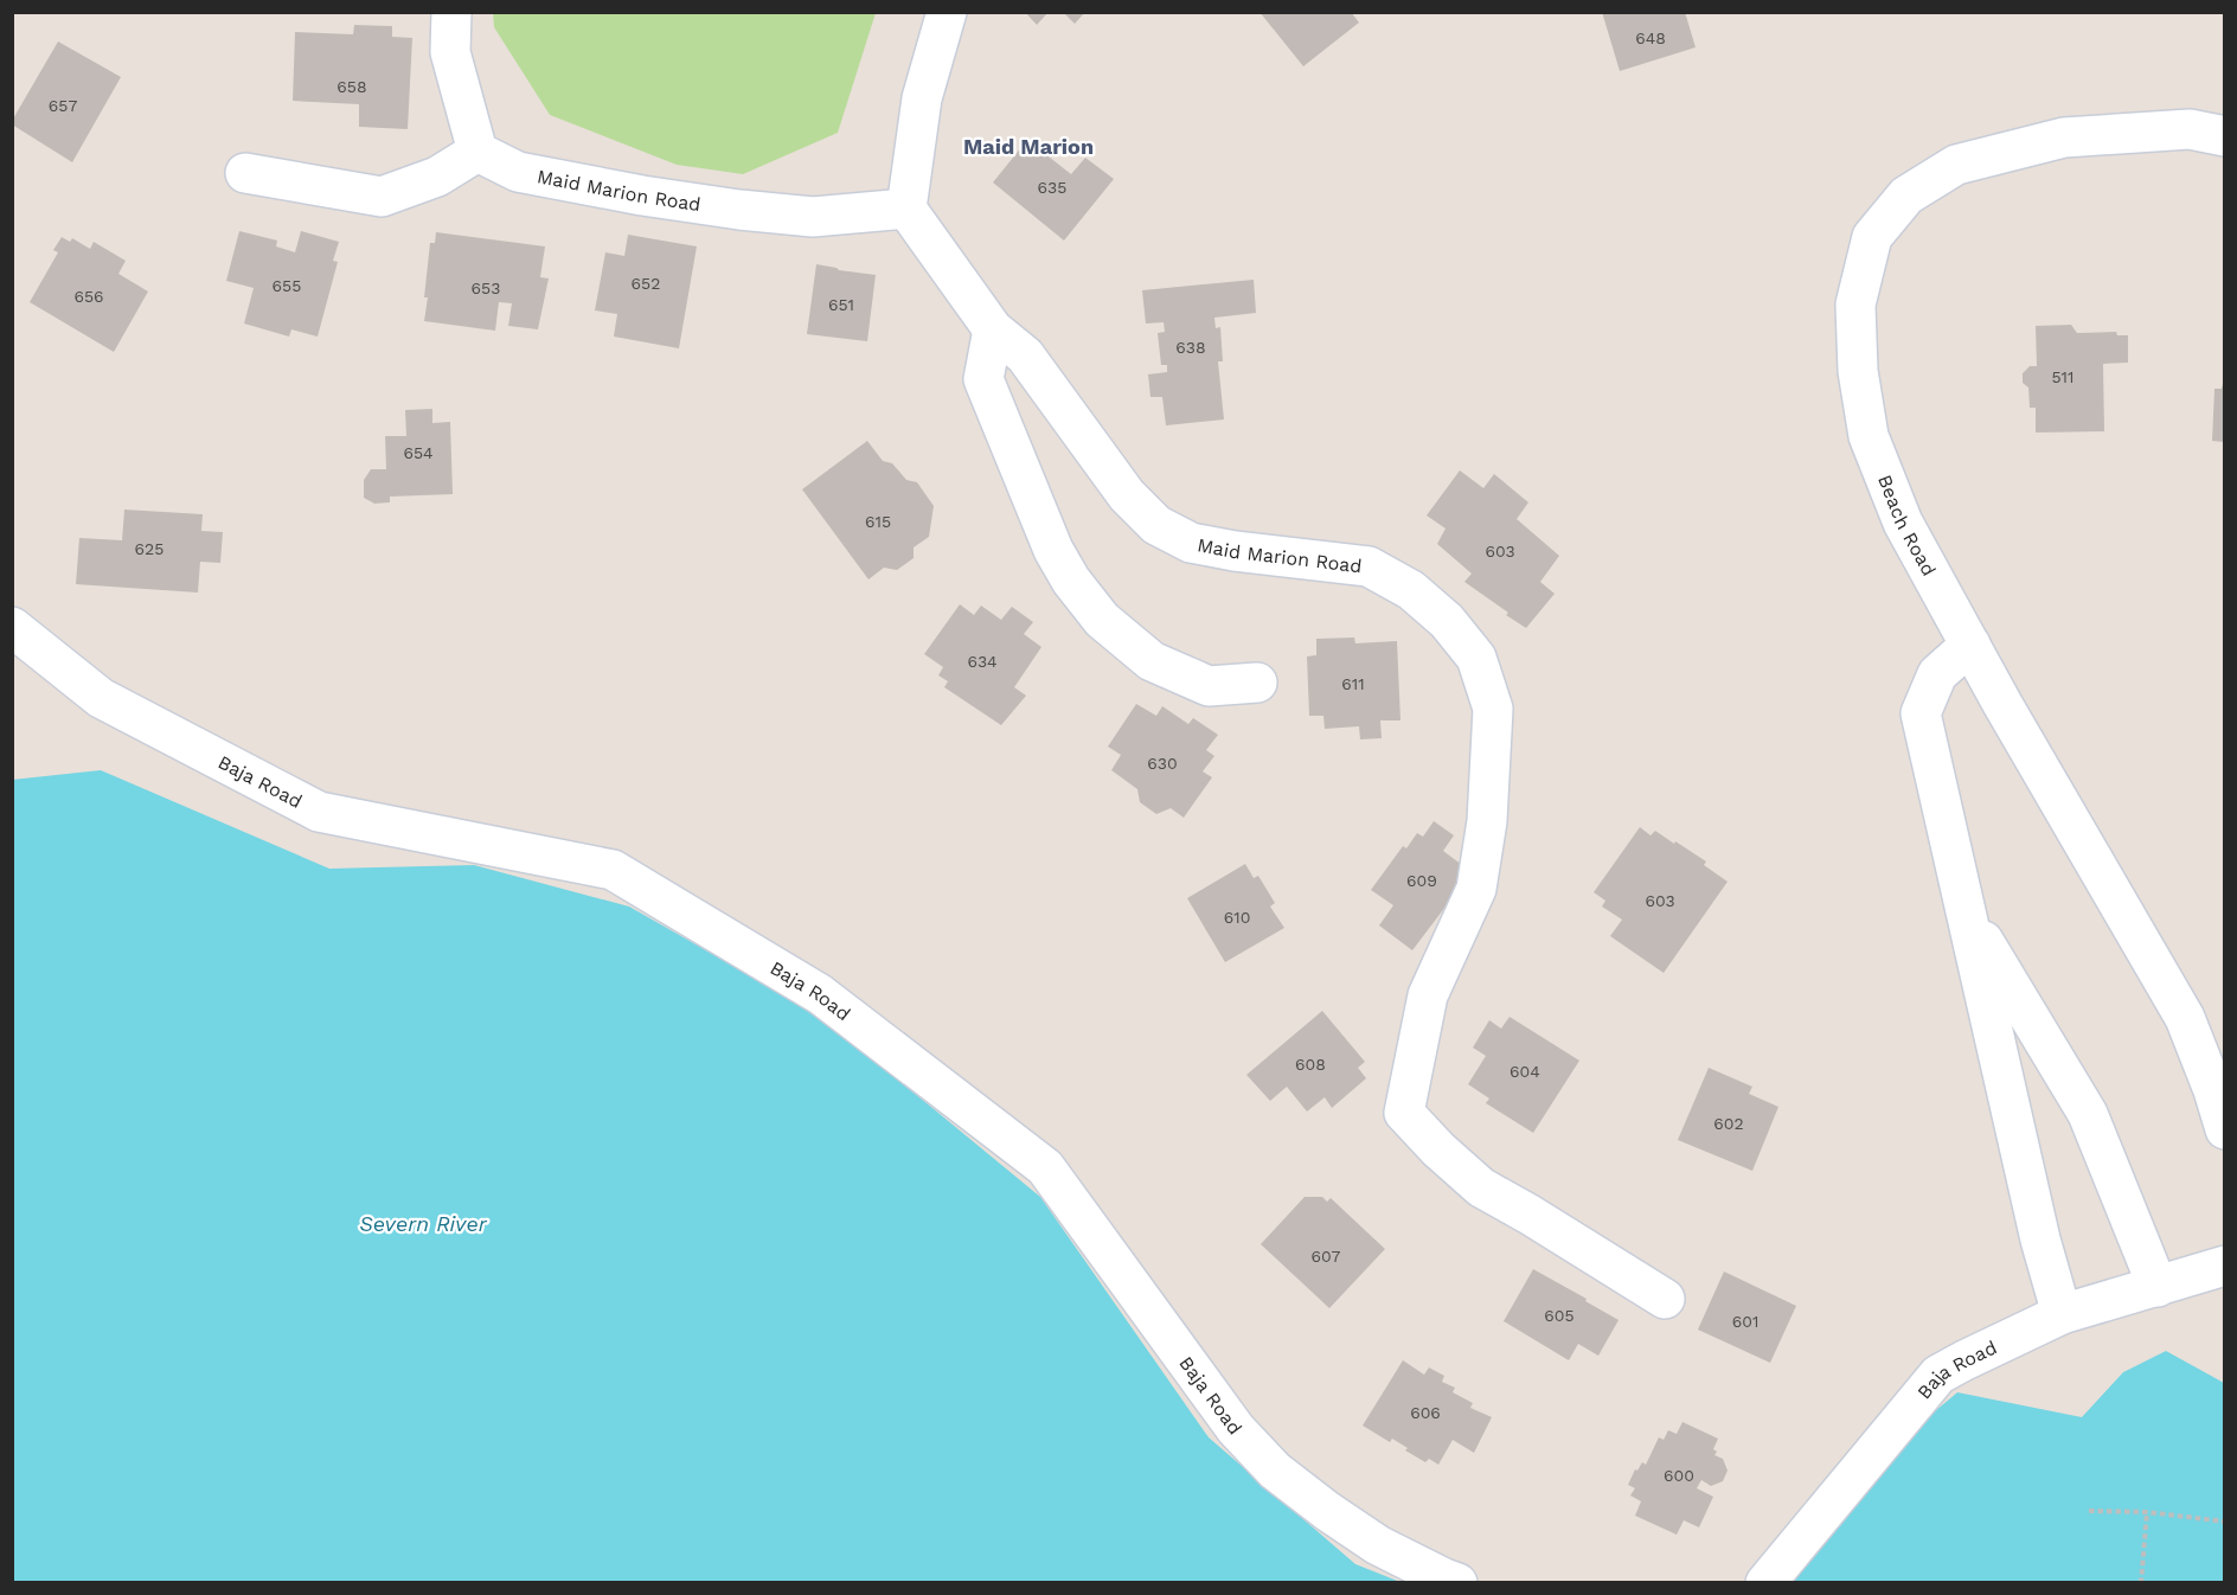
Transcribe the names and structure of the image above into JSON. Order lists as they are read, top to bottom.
{
  "streets": {
    "street": ["Maid Marion Road", "Beach Road", "Baja Road"]
  },
  "districts": ["Maid Marion"],
  "water": ["Severn River"],
  "house_numbers": [
    "648",
    "658",
    "657",
    "635",
    "652",
    "655",
    "653",
    "656",
    "651",
    "638",
    "511",
    "654",
    "615",
    "625",
    "603",
    "634",
    "611",
    "630",
    "609",
    "603",
    "610",
    "608",
    "604",
    "602",
    "607",
    "605",
    "601",
    "606",
    "600"
  ]
}
